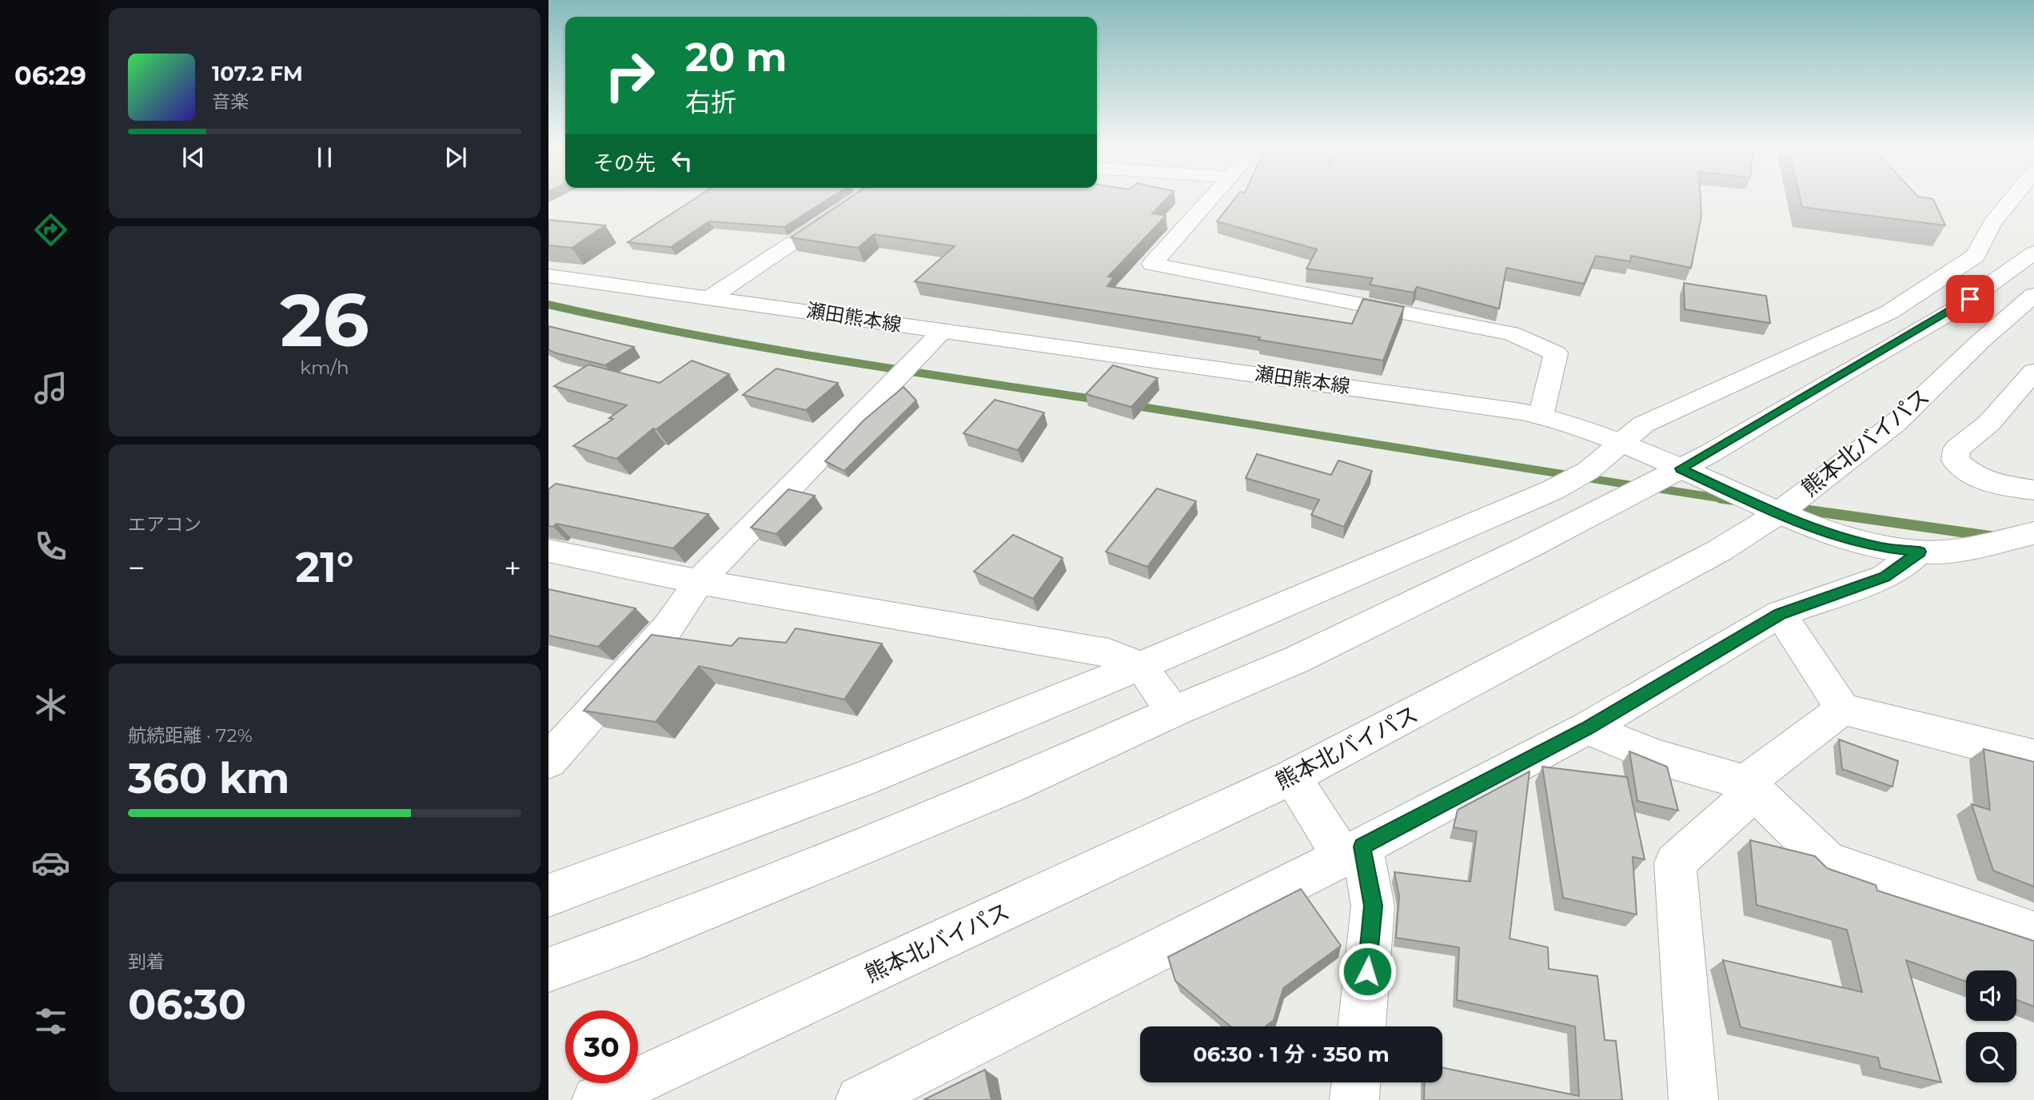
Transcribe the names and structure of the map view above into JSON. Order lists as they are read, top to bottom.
{
  "streets": {
    "main road": ["瀬田熊本線", "熊本北バイパス"]
  },
  "crossings": [
    ["瀬田熊本線", "熊本北バイパス"]
  ],
  "page": {
    "tabs": "06:29",
    "turn": ["20 m", "右折"],
    "song": ["107.2 FM", "音楽"],
    "then": "その先",
    "tile": [
      ["26", "km/h"],
      "エアコン",
      ["航続距離 · 72%", "360 km"],
      ["到着", "06:30"]
    ],
    "heat": ["−", "21°", "+"],
    "limit": "30",
    "trip": "06:30 · 1 分 · 350 m"
  }
}
